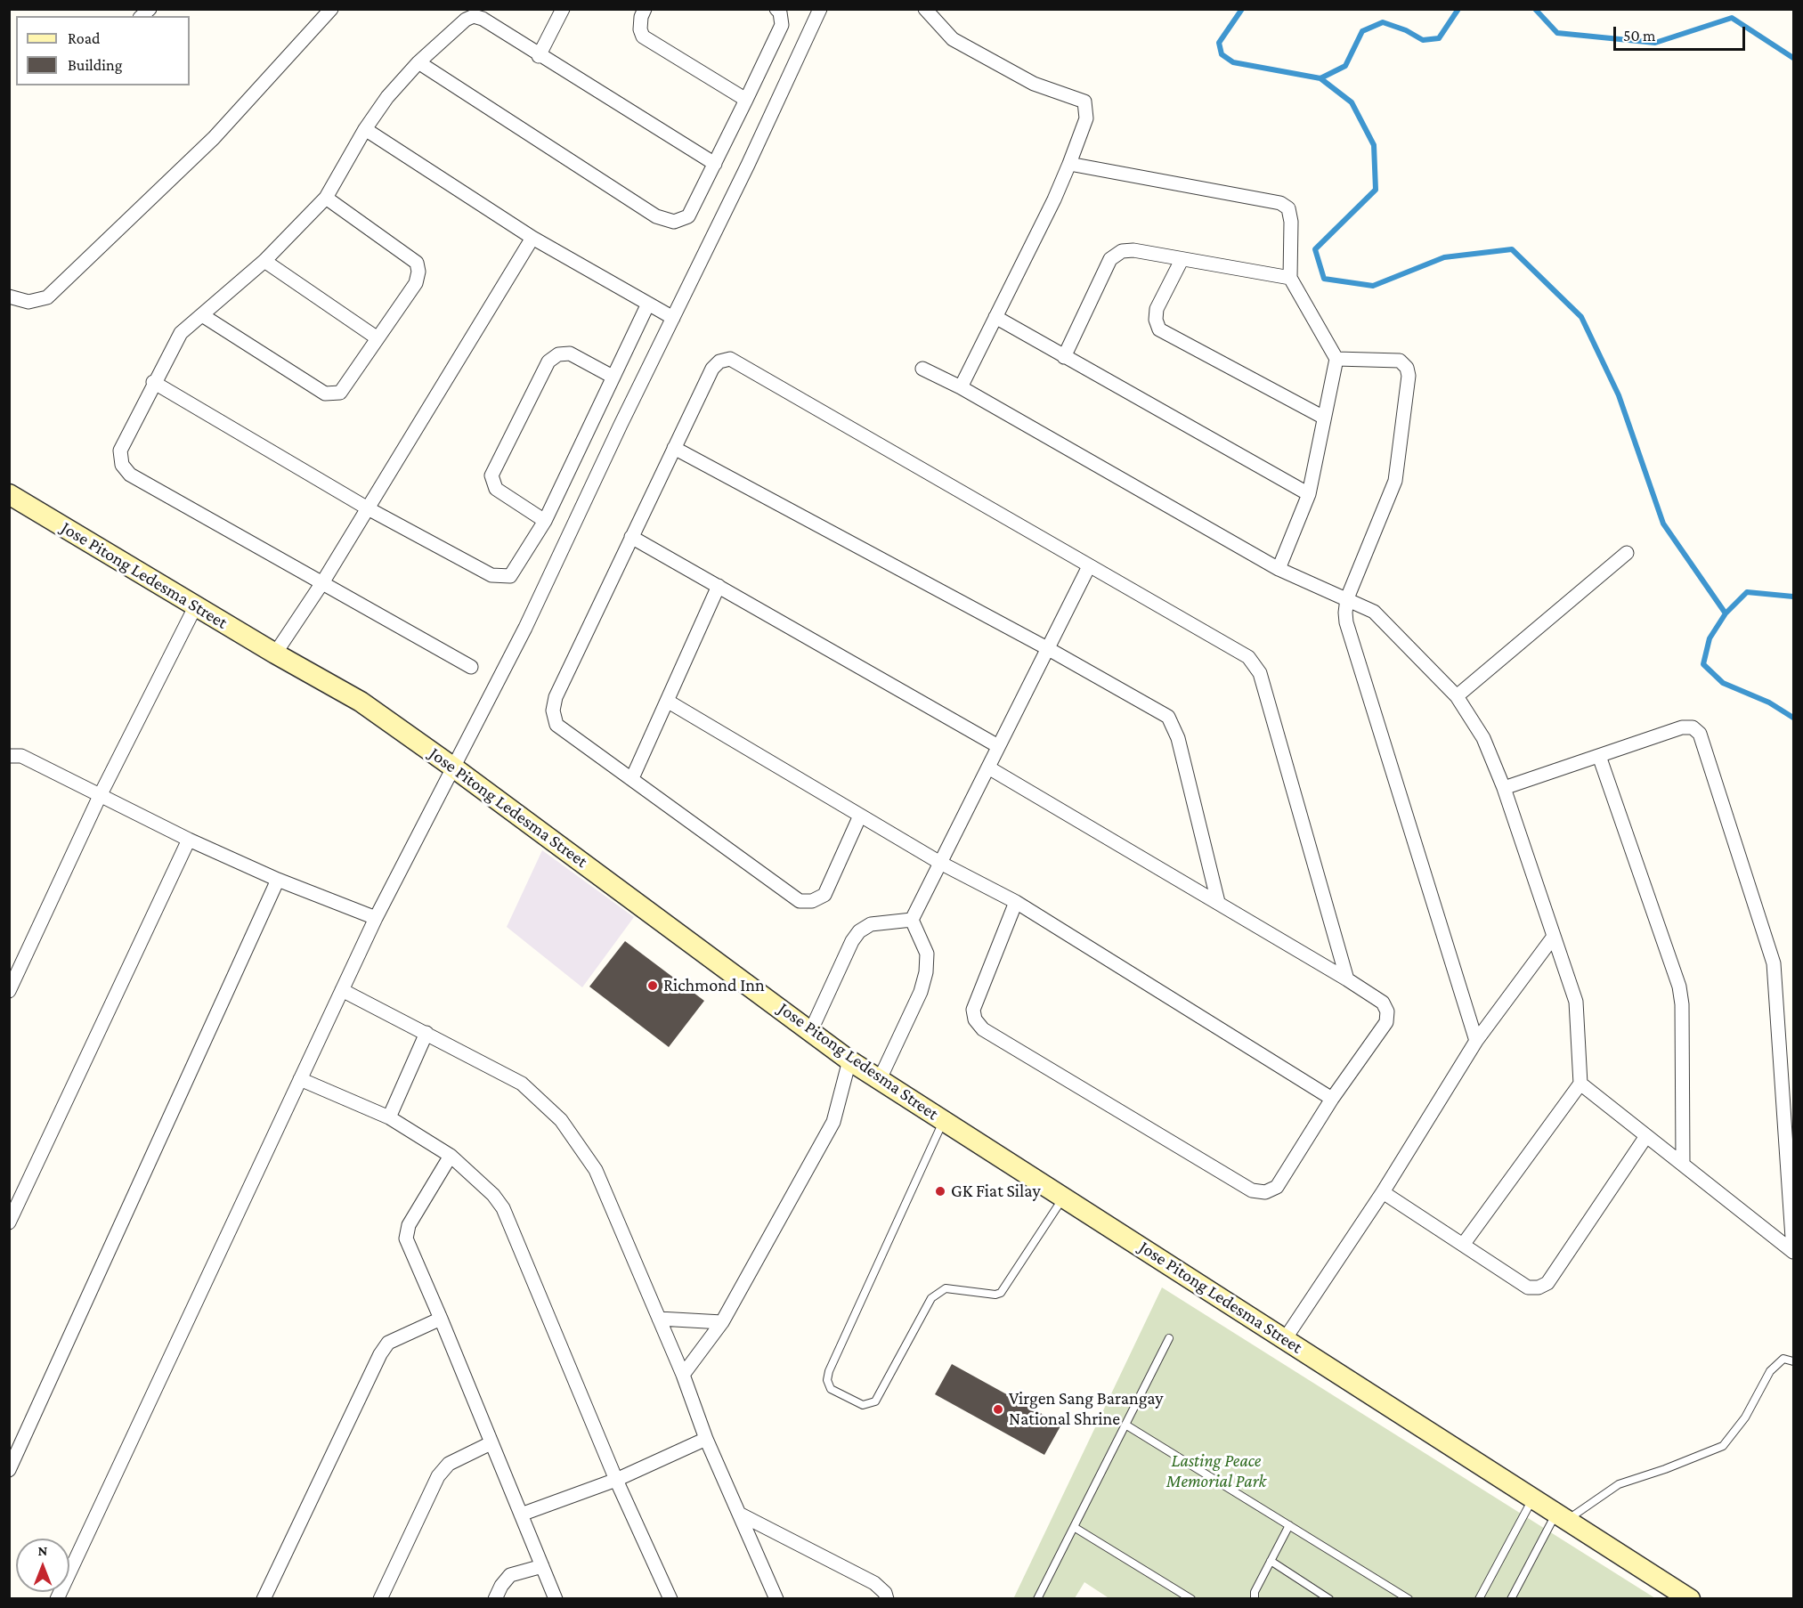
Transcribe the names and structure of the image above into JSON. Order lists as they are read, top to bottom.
{
  "streets": {
    "main road": ["Jose Pitong Ledesma Street"]
  },
  "parks": ["Lasting Peace Memorial Park"],
  "places": ["Richmond Inn", "GK Fiat Silay", "Virgen Sang Barangay National Shrine"],
  "legend": ["Road", "Building"],
  "scale_bar": "50 m",
  "north": "top"
}
